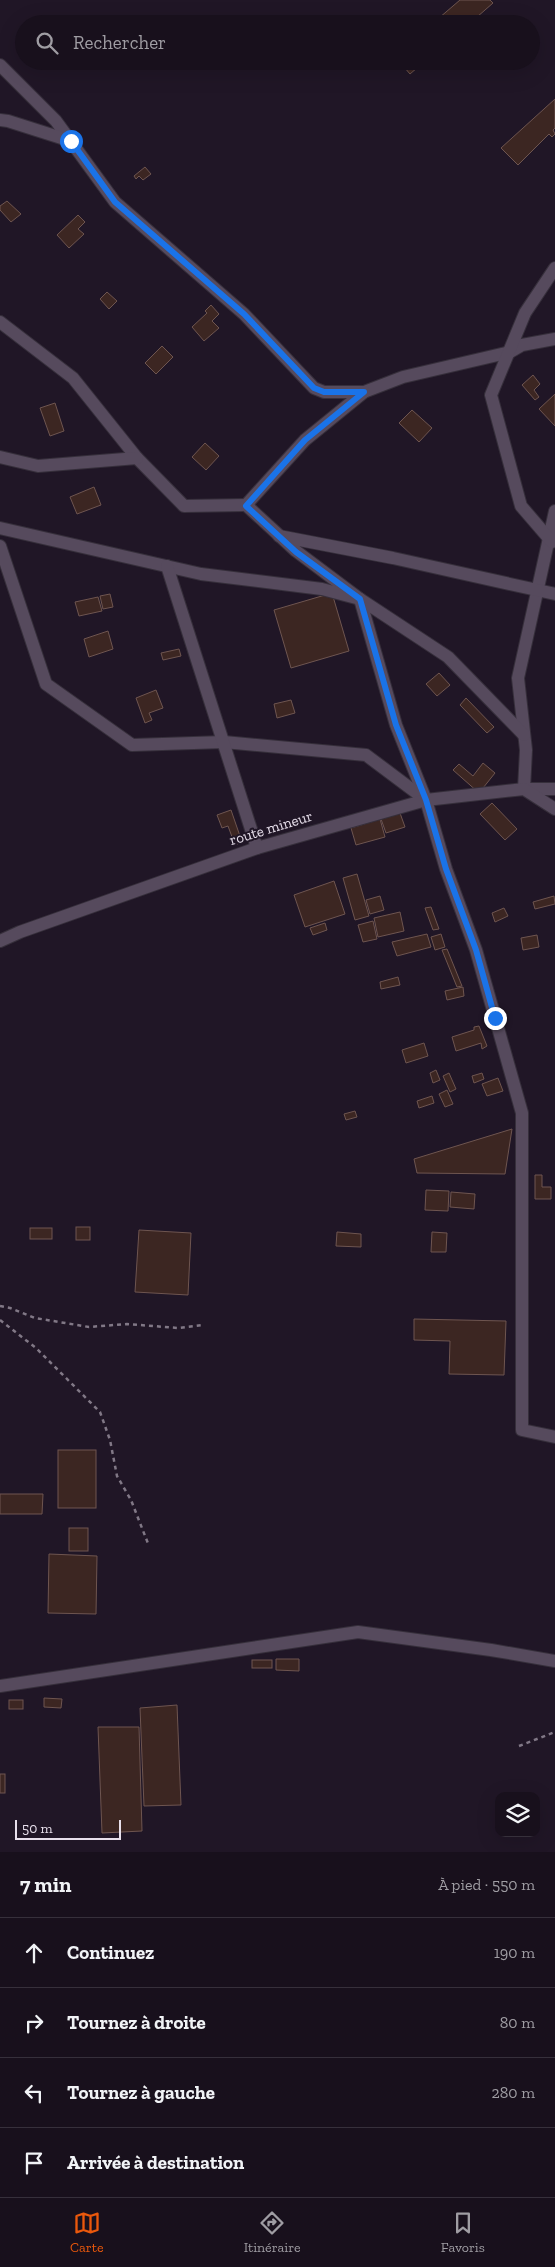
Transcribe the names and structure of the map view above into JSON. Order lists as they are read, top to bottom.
{
  "streets": {
    "street": ["route mineur"]
  },
  "scale_bar": "50 m",
  "page": {
    "search": "Rechercher",
    "scale": "50 m",
    "heading": ["7 min", "À pied · 550 m"],
    "list": [
      ["Continuez", "190 m"],
      ["Tournez à droite", "80 m"],
      ["Tournez à gauche", "280 m"],
      "Arrivée à destination"
    ],
    "nav": ["Carte", "Itinéraire", "Favoris"]
  }
}
